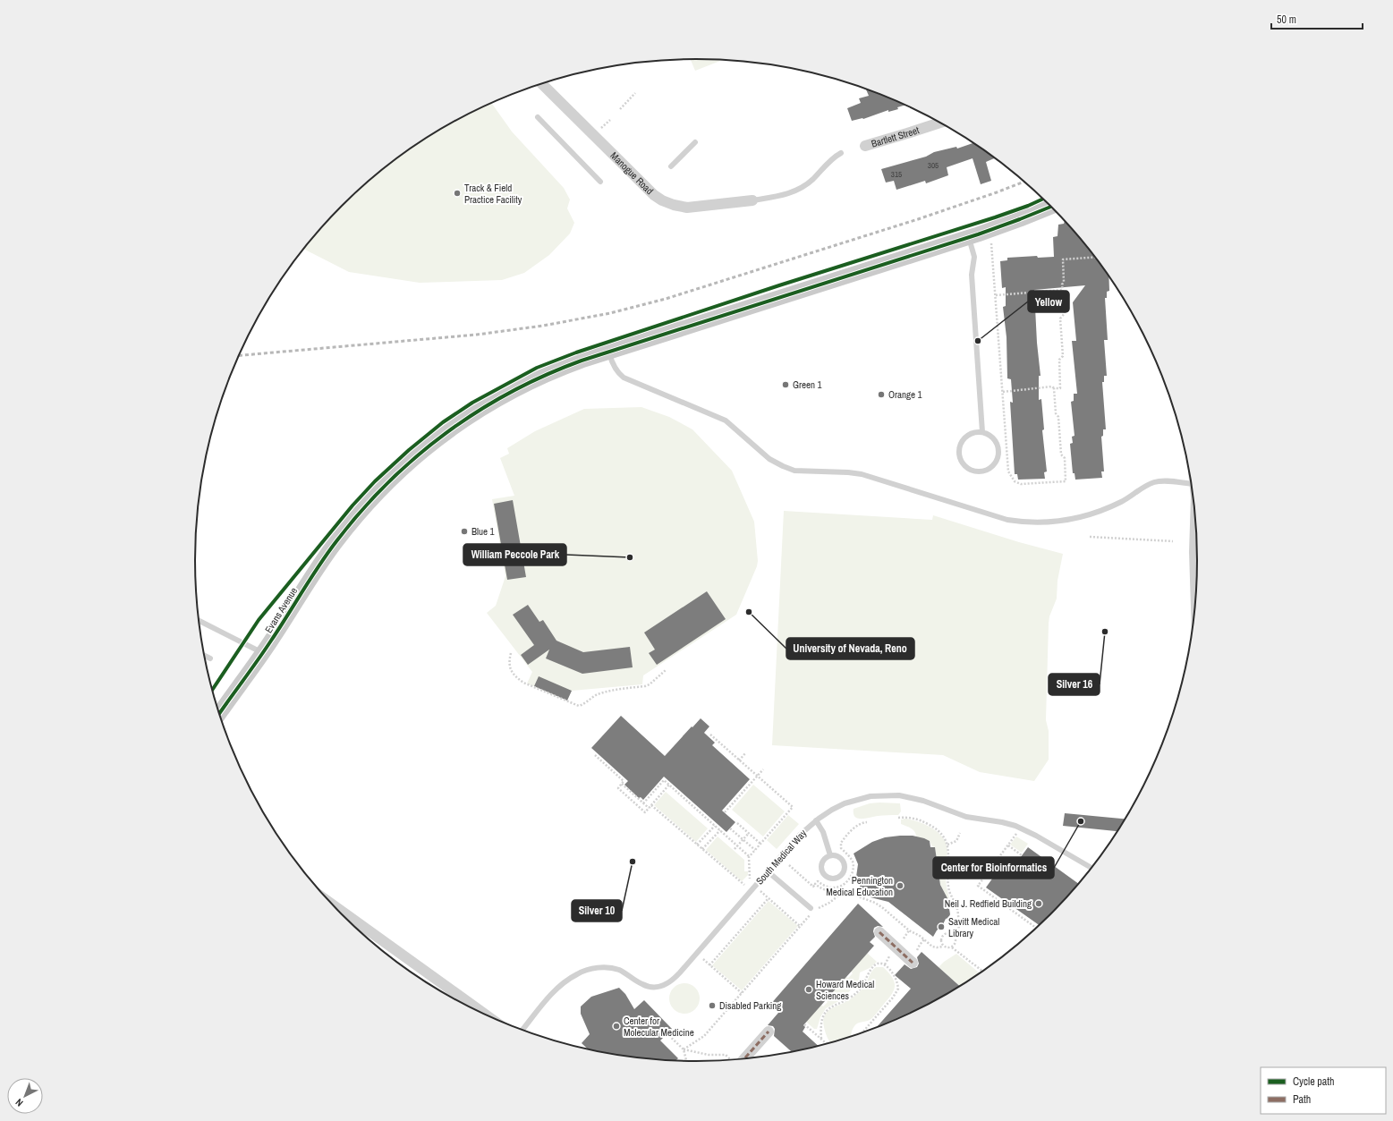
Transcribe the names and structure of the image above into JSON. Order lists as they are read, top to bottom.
{
  "streets": {
    "street": ["Bartlett Street", "Manogue Road", "Evans Avenue"],
    "lane": ["South Medical Way"]
  },
  "places": [
    "Track & Field Practice Facility",
    "Yellow",
    "Green 1",
    "Orange 1",
    "Blue 1",
    "William Peccole Park",
    "University of Nevada, Reno",
    "Silver 16",
    "Center for Bioinformatics",
    "Silver 10",
    "Pennington Medical Education",
    "Neil J. Redfield Building",
    "Savitt Medical Library",
    "Howard Medical Sciences",
    "Disabled Parking",
    "Center for Molecular Medicine"
  ],
  "house_numbers": ["305", "315"],
  "legend": ["Cycle path", "Path"],
  "scale_bar": "50 m",
  "north": "bottom left"
}
